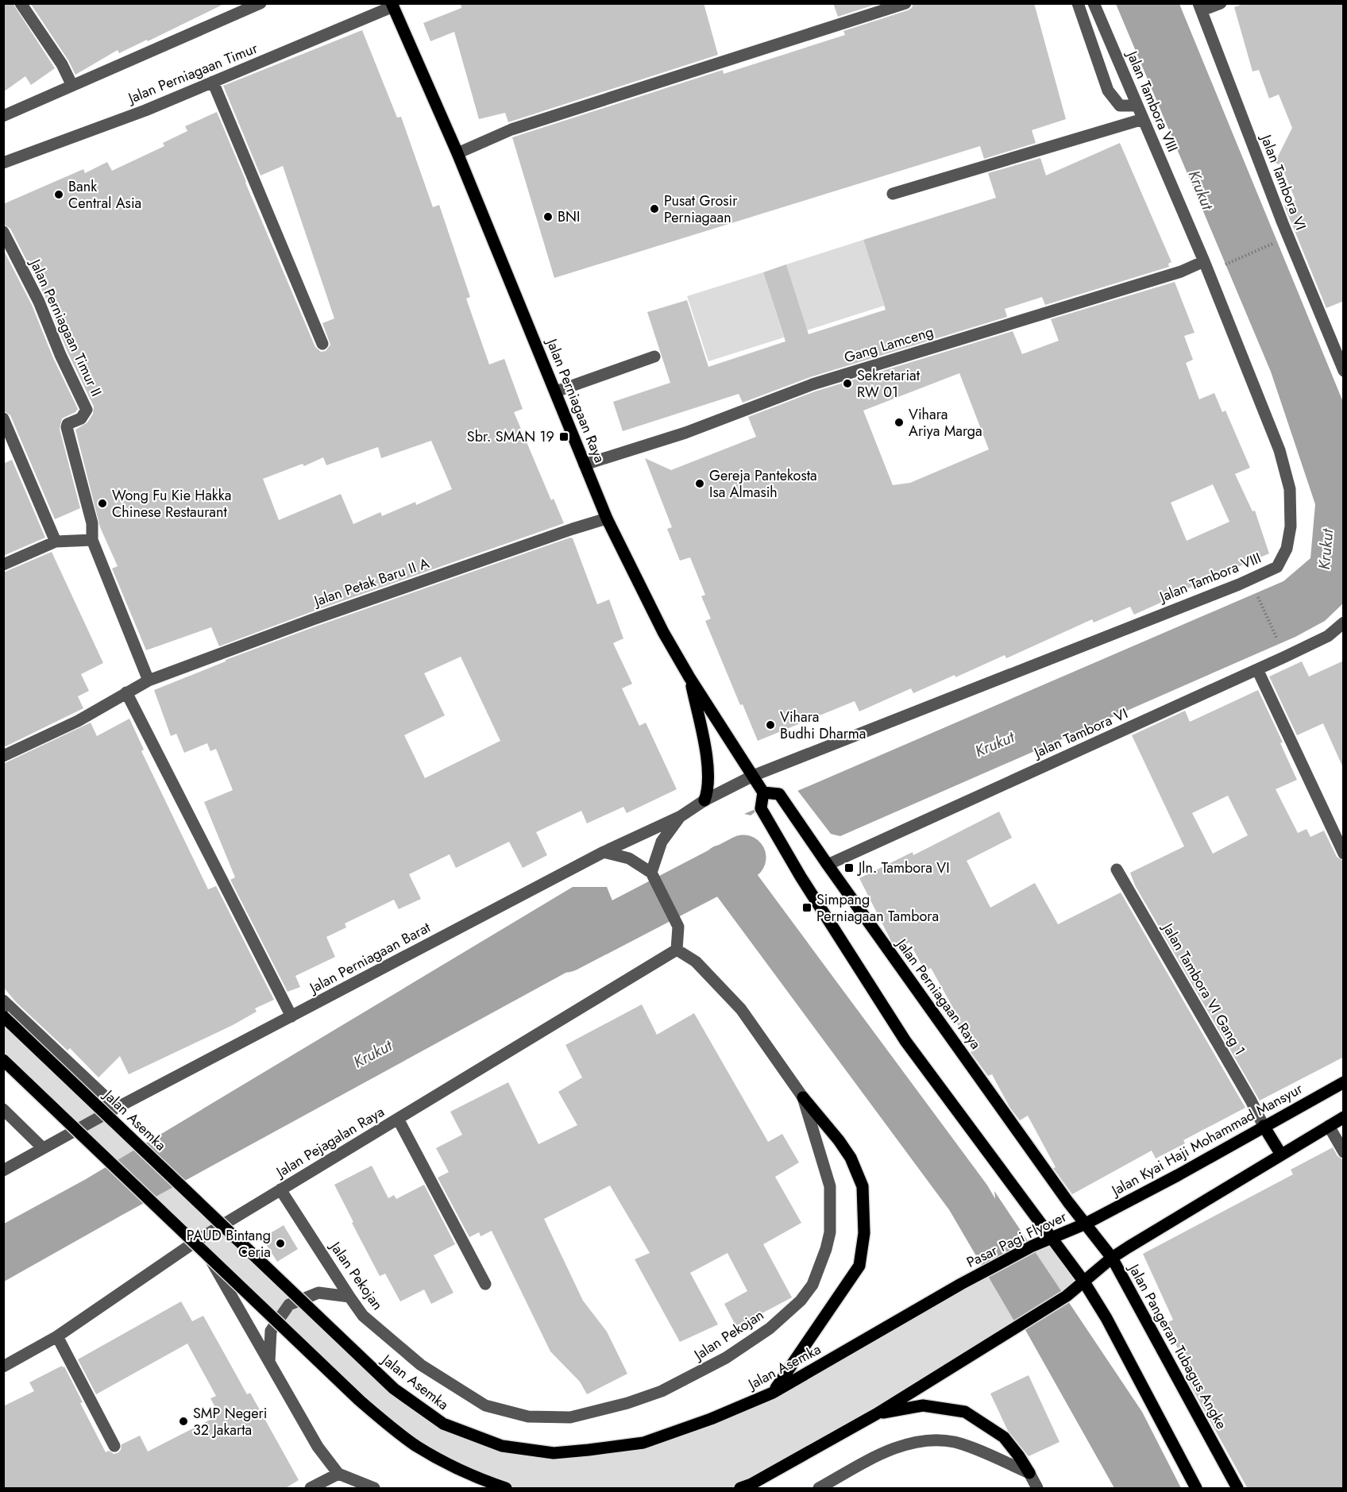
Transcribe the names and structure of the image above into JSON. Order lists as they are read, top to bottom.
{
  "streets": {
    "main road": [
      "Jalan Perniagaan Raya",
      "Jalan Asemka",
      "Jalan Kyai Haji Mohammad Mansyur",
      "Pasar Pagi Flyover",
      "Jalan Pangeran Tubagus Angke"
    ],
    "street": [
      "Jalan Perniagaan Timur",
      "Jalan Tambora VIII",
      "Jalan Tambora VI",
      "Jalan Perniagaan Timur II",
      "Gang Lamceng",
      "Jalan Petak Baru II A",
      "Jalan Perniagaan Barat",
      "Jalan Tambora VI Gang 1",
      "Jalan Pejagalan Raya",
      "Jalan Pekojan"
    ]
  },
  "crossings": [
    ["Jalan Perniagaan Timur", "Jalan Perniagaan Raya"],
    ["Jalan Tambora VIII", "Gang Lamceng"],
    ["Jalan Tambora VIII", "Jalan Perniagaan Raya"],
    ["Jalan Tambora VIII", "Jalan Perniagaan Barat"],
    ["Jalan Tambora VI", "Jalan Perniagaan Raya"],
    ["Gang Lamceng", "Jalan Perniagaan Raya"],
    ["Jalan Perniagaan Raya", "Jalan Petak Baru II A"],
    ["Jalan Perniagaan Raya", "Jalan Perniagaan Barat"],
    ["Jalan Perniagaan Raya", "Jalan Kyai Haji Mohammad Mansyur"],
    ["Jalan Perniagaan Raya", "Pasar Pagi Flyover"],
    ["Jalan Perniagaan Raya", "Jalan Pangeran Tubagus Angke"],
    ["Jalan Tambora VI Gang 1", "Jalan Kyai Haji Mohammad Mansyur"],
    ["Jalan Asemka", "Pasar Pagi Flyover"],
    ["Jalan Kyai Haji Mohammad Mansyur", "Pasar Pagi Flyover"],
    ["Jalan Kyai Haji Mohammad Mansyur", "Jalan Pangeran Tubagus Angke"],
    ["Jalan Pejagalan Raya", "Jalan Pekojan"],
    ["Pasar Pagi Flyover", "Jalan Pangeran Tubagus Angke"]
  ],
  "water": ["Krukut"],
  "places": {
    "other": [
      "Bank Central Asia",
      "Pusat Grosir Perniagaan",
      "BNI",
      "Sekretariat RW 01",
      "Vihara Ariya Marga",
      "Gereja Pantekosta Isa Almasih",
      "Wong Fu Kie Hakka Chinese Restaurant",
      "Vihara Budhi Dharma",
      "PAUD Bintang Ceria",
      "SMP Negeri 32 Jakarta"
    ],
    "transit": ["Sbr. SMAN 19", "Jln. Tambora VI", "Simpang Perniagaan Tambora"]
  }
}
